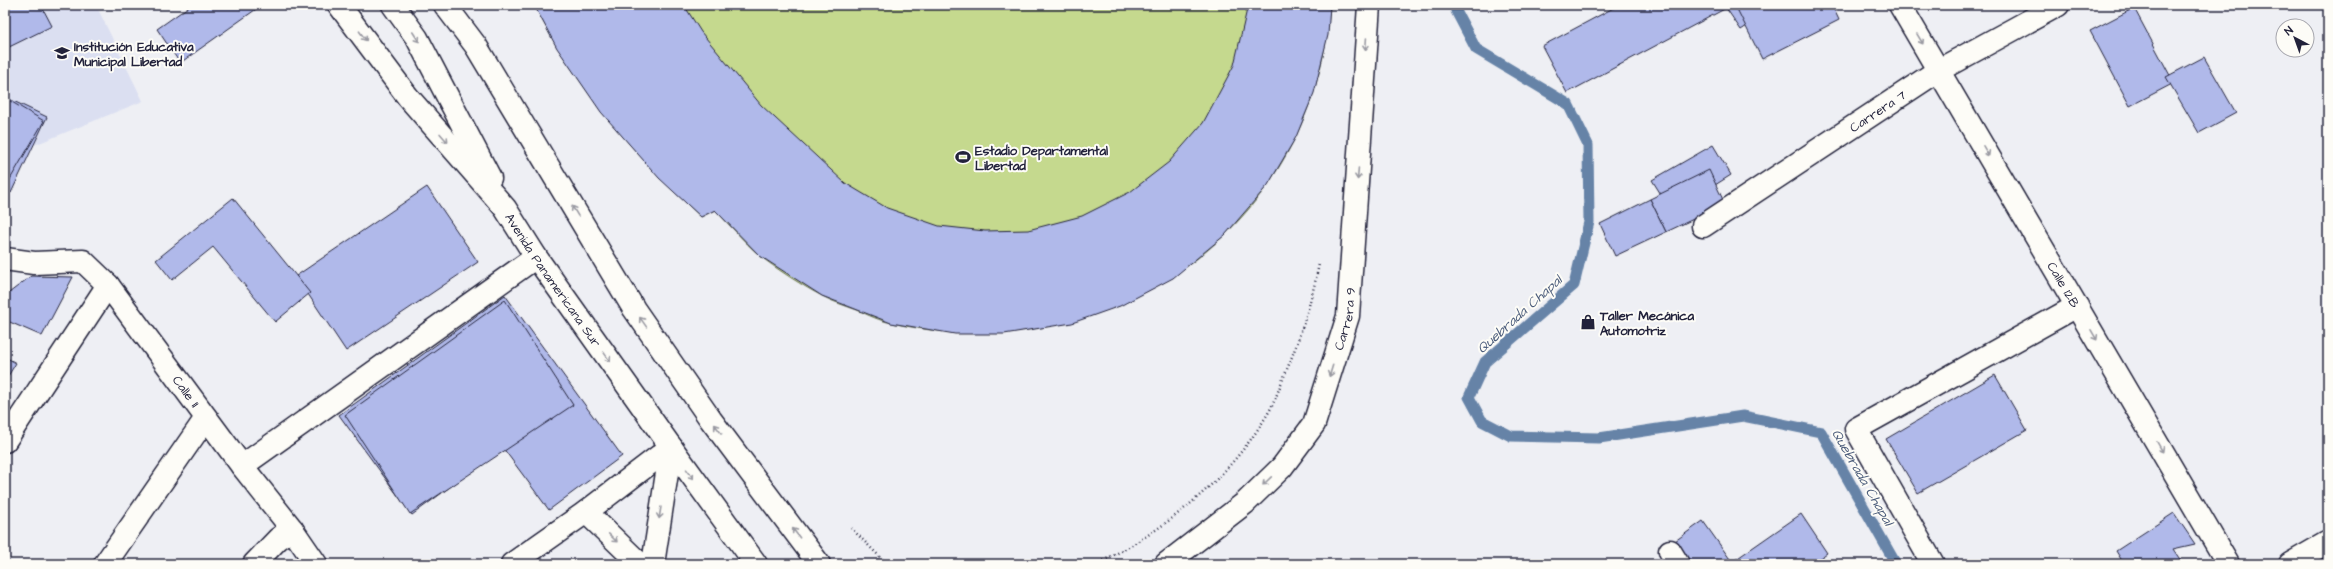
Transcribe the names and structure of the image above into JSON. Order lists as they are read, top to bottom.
{
  "streets": {
    "street": [
      "Carrera 7",
      "Avenida Panamericana Sur",
      "Calle 12B",
      "Carrera 9",
      "Calle 11"
    ]
  },
  "crossings": [
    ["Carrera 7", "Calle 12B"]
  ],
  "one_way": ["Calle 12B", "Carrera 9"],
  "water": ["Quebrada Chapal"],
  "places": {
    "school or university": ["Institución Educativa Municipal Libertad"],
    "sports": ["Estadio Departamental Libertad"],
    "shop": ["Taller Mecánica Automotriz"]
  },
  "north": "top left"
}
